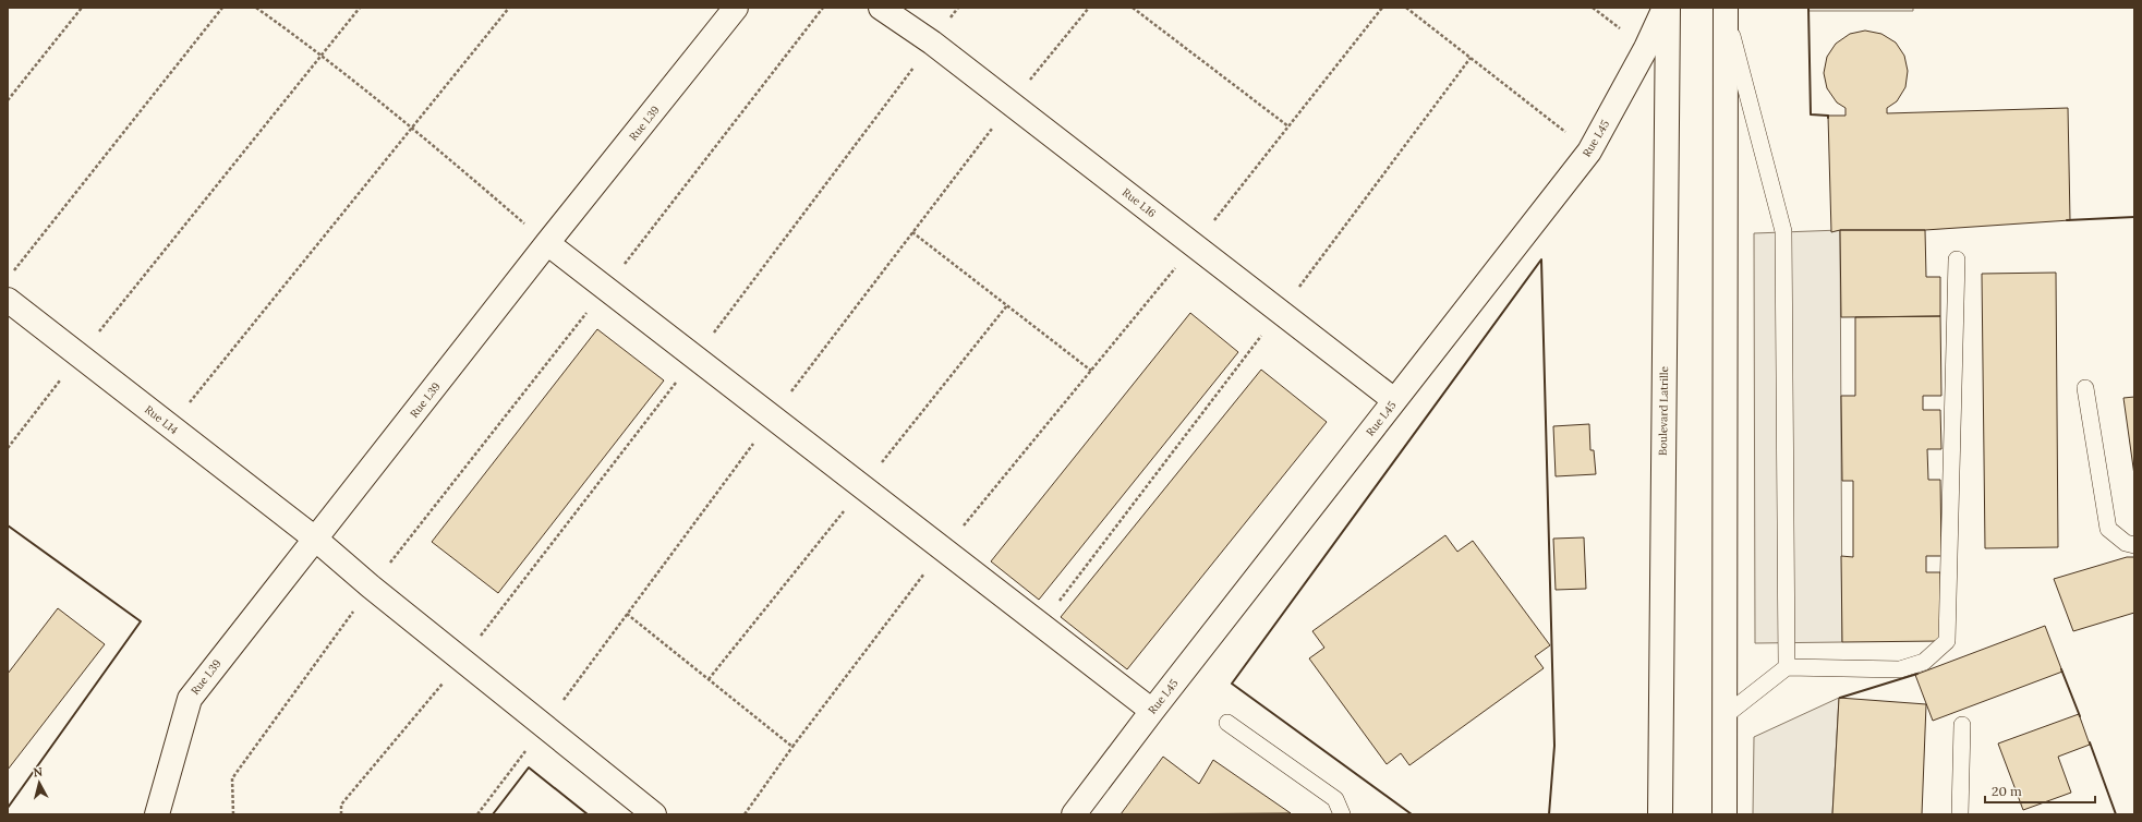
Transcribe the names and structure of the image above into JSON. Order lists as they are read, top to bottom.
{
  "streets": {
    "street": [
      "Rue L39",
      "Rue L45",
      "Rue L16",
      "Boulevard Latrille",
      "Rue L14"
    ]
  },
  "crossings": [
    ["Rue L39", "Rue L14"],
    ["Rue L45", "Rue L16"],
    ["Rue L45", "Boulevard Latrille"]
  ],
  "scale_bar": "20 m",
  "north": "top"
}
